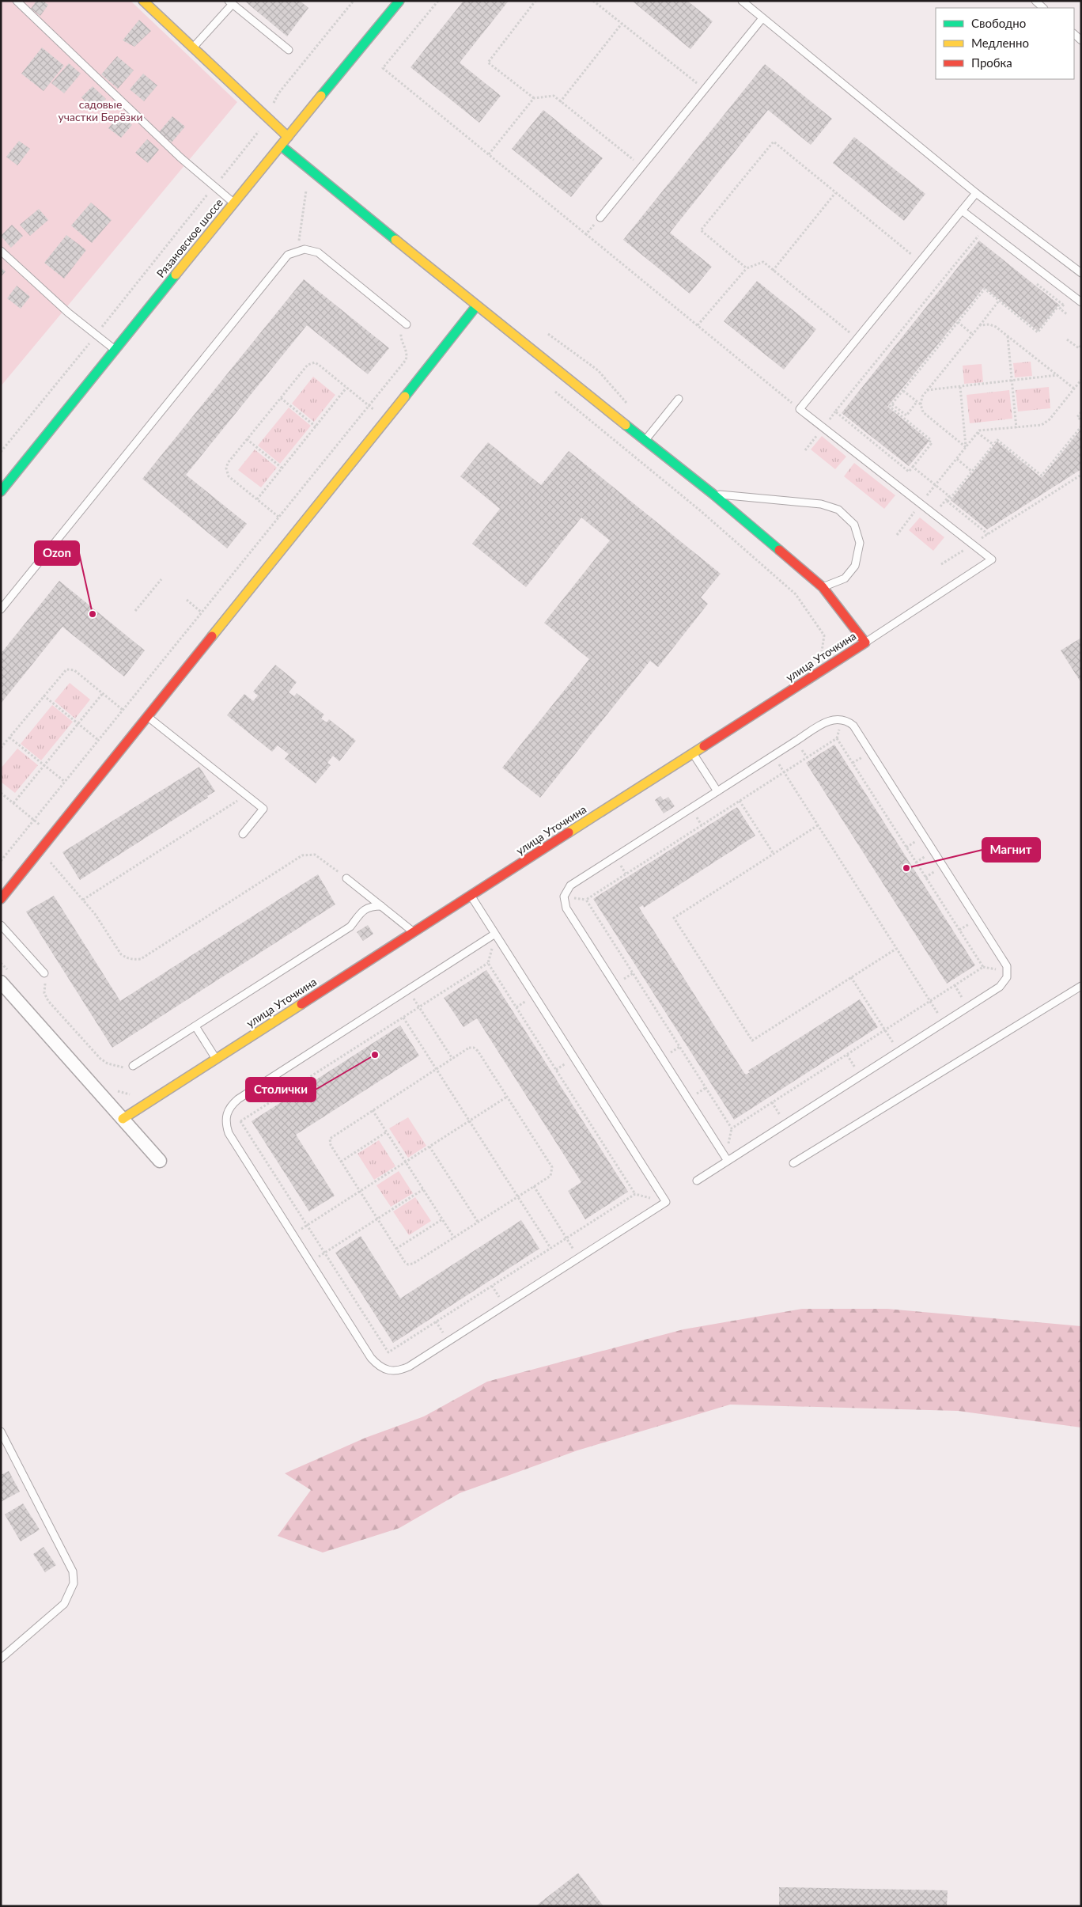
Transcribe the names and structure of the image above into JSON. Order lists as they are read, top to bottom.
{
  "streets": {
    "street": ["Рязановское шоссе", "улица Уточкина"]
  },
  "parks": ["садовые участки Берёзки"],
  "places": ["Ozon", "Магнит", "Столички"],
  "legend": ["Свободно", "Медленно", "Пробка"]
}
